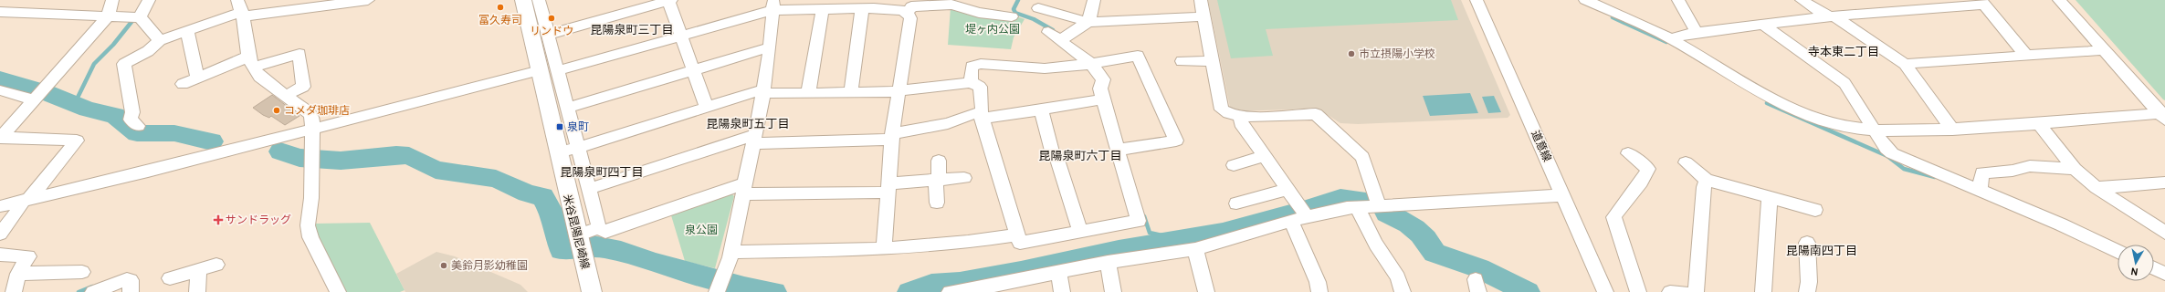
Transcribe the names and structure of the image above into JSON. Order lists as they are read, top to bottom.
{
  "streets": {
    "main road": ["米谷昆陽尼崎線"],
    "street": ["道意線"]
  },
  "districts": [
    "昆陽泉町三丁目",
    "寺本東二丁目",
    "昆陽泉町五丁目",
    "昆陽泉町六丁目",
    "昆陽泉町四丁目",
    "昆陽南四丁目"
  ],
  "parks": ["堤ヶ内公園", "泉公園"],
  "places": {
    "other": [
      "冨久寿司",
      "リンドウ",
      "市立摂陽小学校",
      "コメダ珈琲店",
      "美鈴月影幼稚園"
    ],
    "transit": ["泉町"],
    "health": ["サンドラッグ"]
  },
  "north": "bottom"
}
